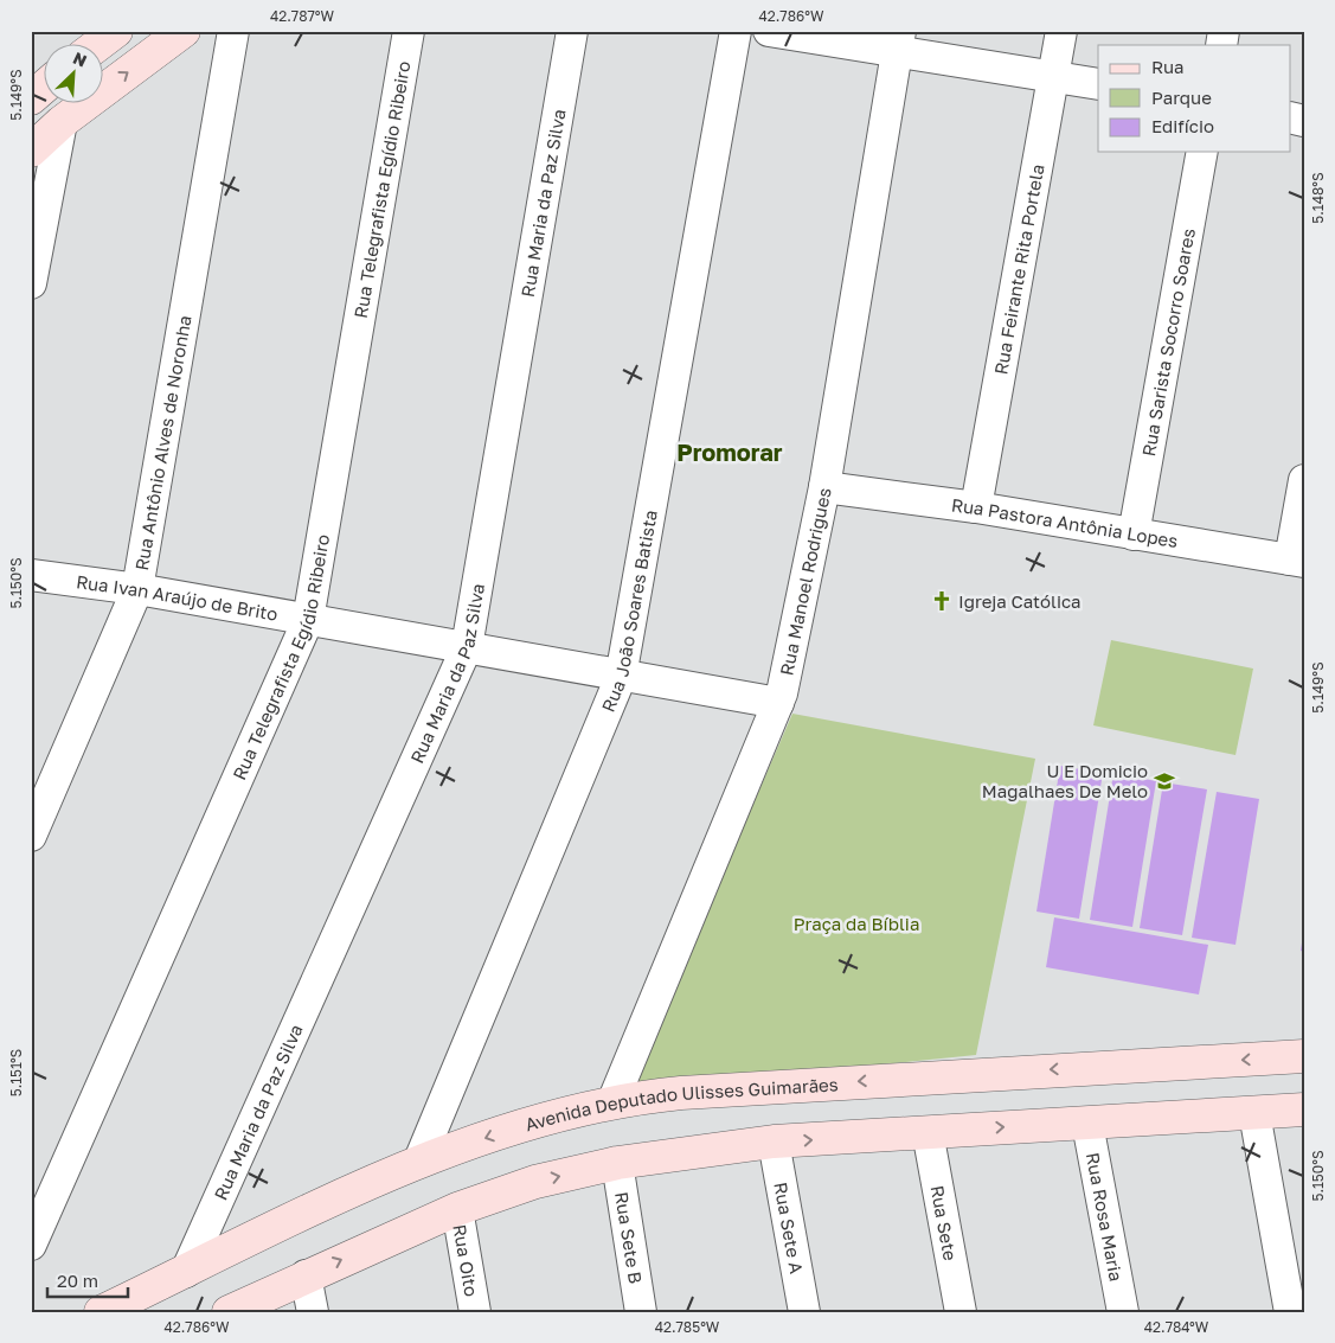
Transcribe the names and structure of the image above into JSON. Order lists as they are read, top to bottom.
{
  "streets": {
    "street": [
      "Rua Telegrafista Egídio Ribeiro",
      "Rua Maria da Paz Silva",
      "Rua Feirante Rita Portela",
      "Rua Sarista Socorro Soares",
      "Rua Antônio Alves de Noronha",
      "Rua Pastora Antônia Lopes",
      "Rua Manoel Rodrigues",
      "Rua Ivan Araújo de Brito",
      "Rua João Soares Batista",
      "Avenida Deputado Ulisses Guimarães",
      "Rua Rosa Maria",
      "Rua Sete",
      "Rua Sete A",
      "Rua Sete B",
      "Rua Oito"
    ]
  },
  "crossings": [
    ["Rua Telegrafista Egídio Ribeiro", "Rua Ivan Araújo de Brito"],
    ["Rua Maria da Paz Silva", "Rua Ivan Araújo de Brito"],
    ["Rua Maria da Paz Silva", "Avenida Deputado Ulisses Guimarães"],
    ["Rua Feirante Rita Portela", "Rua Pastora Antônia Lopes"],
    ["Rua Sarista Socorro Soares", "Rua Pastora Antônia Lopes"],
    ["Rua Antônio Alves de Noronha", "Rua Ivan Araújo de Brito"],
    ["Rua Pastora Antônia Lopes", "Rua Manoel Rodrigues"],
    ["Rua Manoel Rodrigues", "Rua Ivan Araújo de Brito"],
    ["Rua Manoel Rodrigues", "Avenida Deputado Ulisses Guimarães"],
    ["Rua Ivan Araújo de Brito", "Rua João Soares Batista"],
    ["Rua João Soares Batista", "Avenida Deputado Ulisses Guimarães"]
  ],
  "districts": ["Promorar"],
  "parks": ["Praça da Bíblia"],
  "places": {
    "church": ["Igreja Católica"],
    "school or university": ["U E Domicio Magalhaes De Melo"]
  },
  "legend": ["Rua", "Parque", "Edifício"],
  "scale_bar": "20 m",
  "north": "top right",
  "coordinates": [
    "42.787°W",
    "42.786°W",
    "5.149°S",
    "5.148°S",
    "5.150°S",
    "5.151°S",
    "42.785°W",
    "42.784°W"
  ]
}
